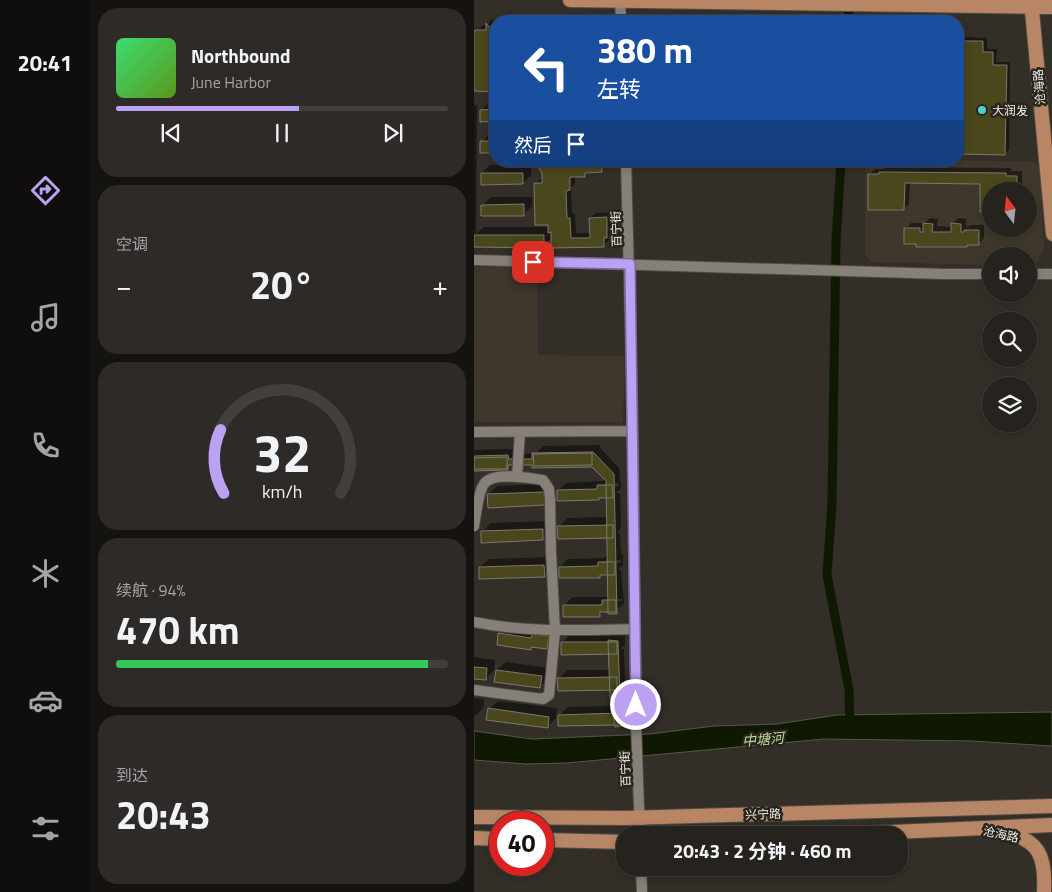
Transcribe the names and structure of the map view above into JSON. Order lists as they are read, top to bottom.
{
  "streets": {
    "main road": ["沧海路", "兴宁路"],
    "street": ["百宁街"]
  },
  "crossings": [
    ["百宁街", "兴宁路"]
  ],
  "water": ["中塘河"],
  "places": ["大润发"],
  "north": "top",
  "page": {
    "tabs": "20:41",
    "turn": ["380 m", "左转"],
    "song": ["Northbound", "June Harbor"],
    "then": "然后",
    "tile": [
      "空调",
      ["续航 · 94%", "470 km"],
      ["到达", "20:43"]
    ],
    "heat": ["−", "20°", "+"],
    "limit": "40",
    "trip": "20:43 · 2 分钟 · 460 m",
    "gauge": ["32", "km/h"]
  }
}
